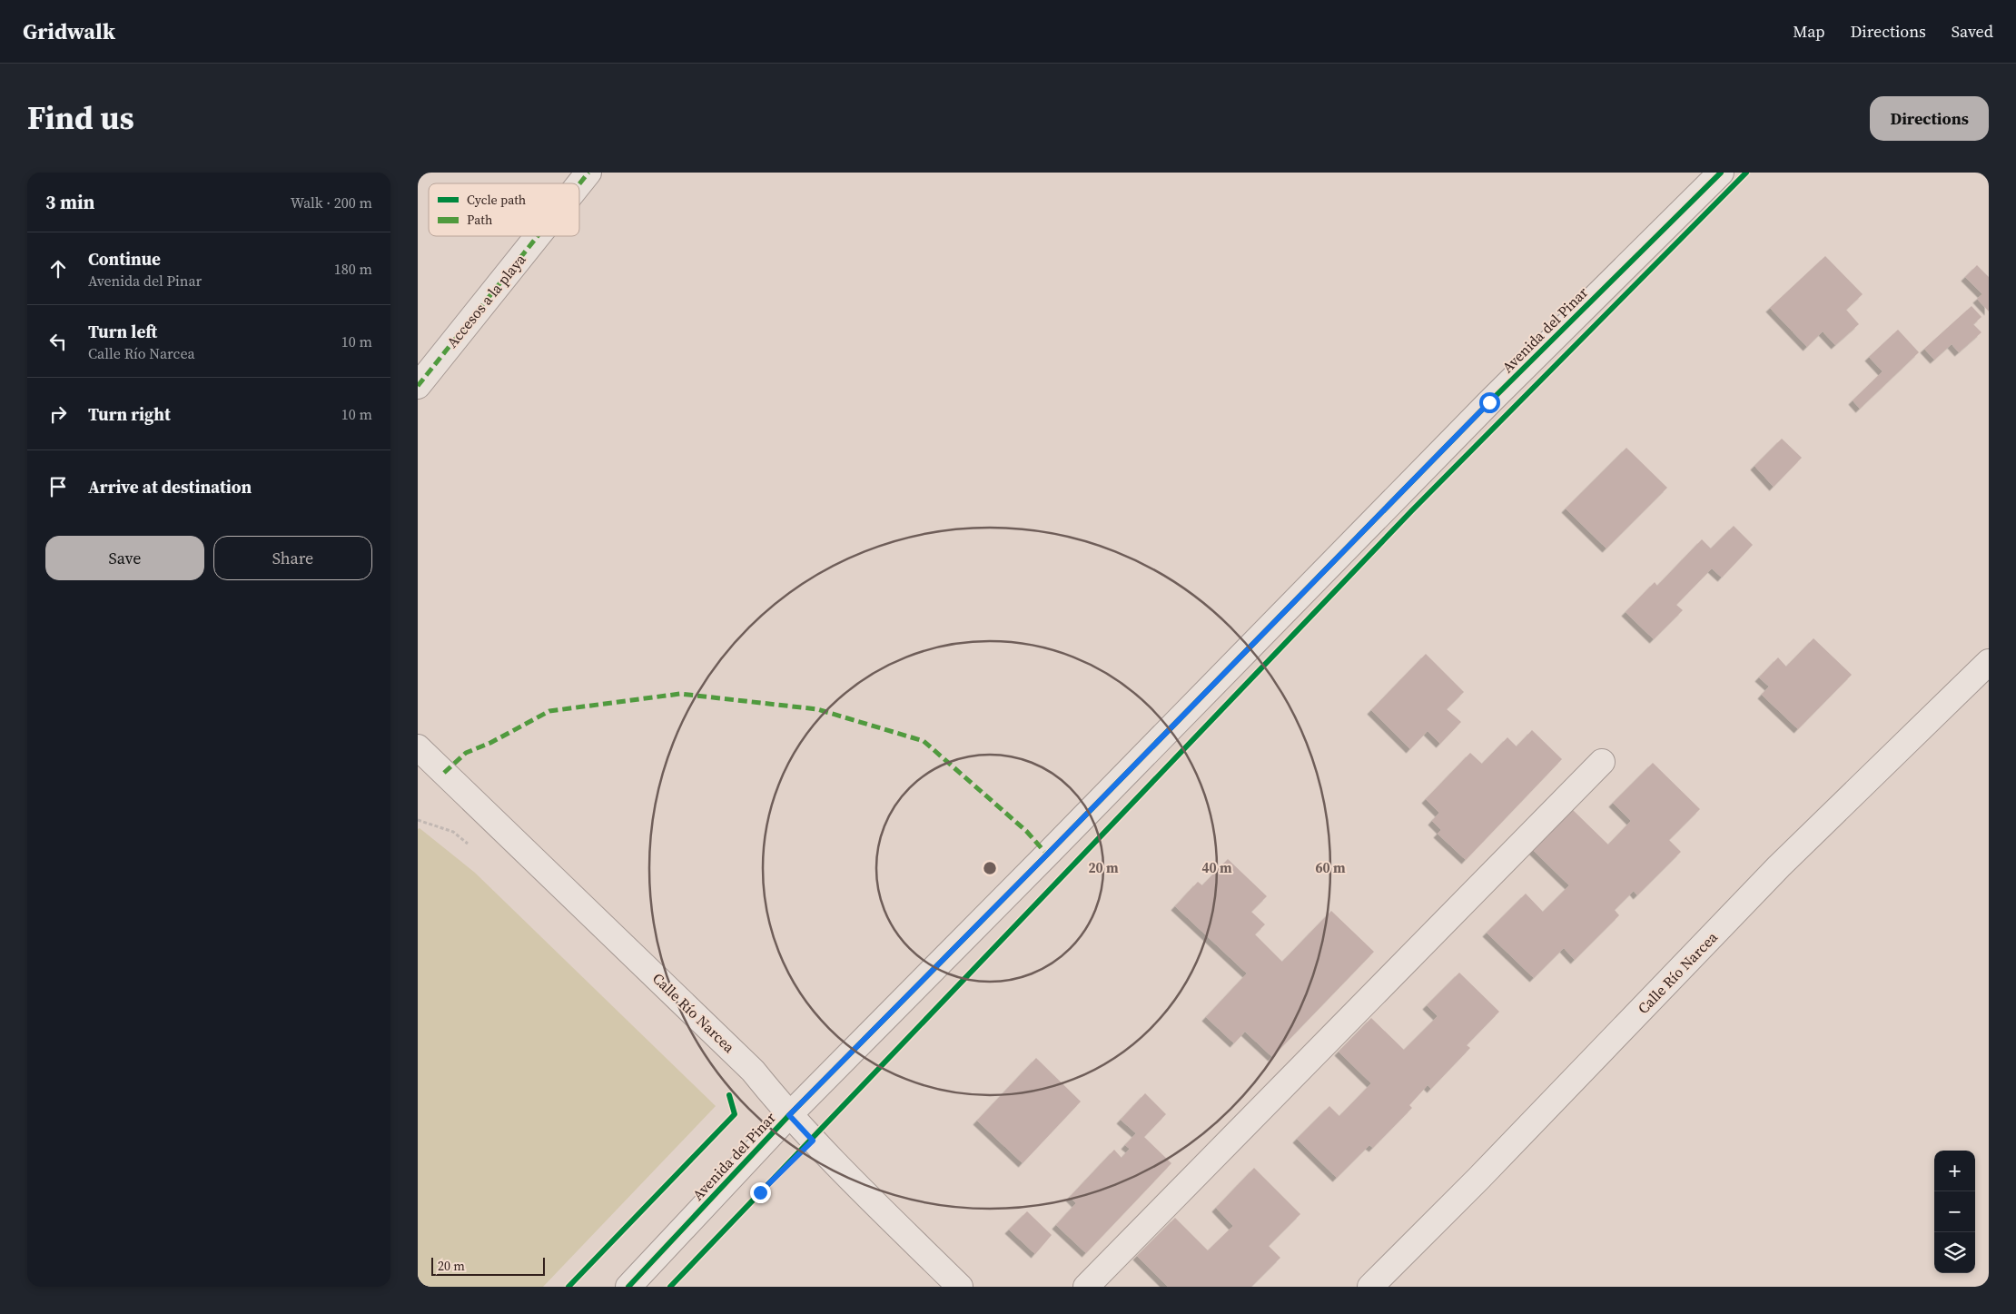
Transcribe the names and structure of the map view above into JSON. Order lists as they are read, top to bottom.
{
  "streets": {
    "street": ["Accesos a la playa", "Avenida del Pinar", "Calle Río Narcea"]
  },
  "crossings": [
    ["Avenida del Pinar", "Calle Río Narcea"]
  ],
  "legend": ["Cycle path", "Path"],
  "scale_bar": "20 m",
  "page": {
    "header": "Gridwalk",
    "nav": ["Map", "Directions", "Saved"],
    "title": "Find us",
    "buttons": [
      "Directions",
      ["Save", "Share"]
    ],
    "heading": ["3 min", "Walk · 200 m"],
    "list": [
      ["Continue", "Avenida del Pinar", "180 m"],
      ["Turn left", "Calle Río Narcea", "10 m"],
      ["Turn right", "10 m"],
      "Arrive at destination"
    ],
    "map_buttons": ["+", "−"],
    "scale": "20 m"
  },
  "rings": ["20 m", "40 m", "60 m"]
}
